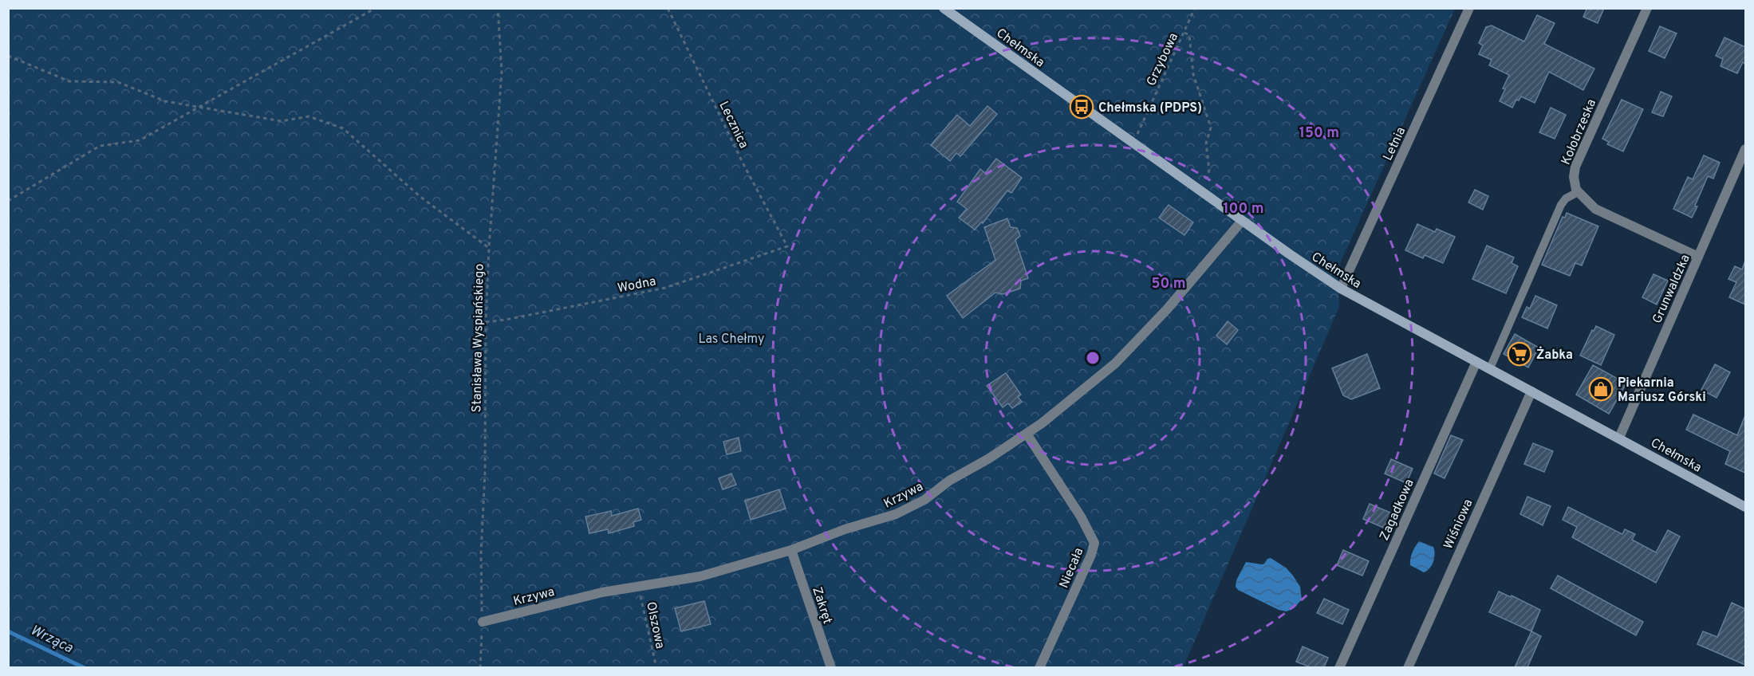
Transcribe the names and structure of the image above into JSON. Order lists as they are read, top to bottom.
{
  "streets": {
    "street": [
      "Chełmska",
      "Kołobrzeska",
      "Letnia",
      "Grunwaldzka",
      "Krzywa",
      "Zagadkowa",
      "Wiśniowa",
      "Niecała",
      "Zakręt"
    ],
    "path": [
      "Grzybowa",
      "Lecznica",
      "Wodna",
      "Stanisława Wyspiańskiego",
      "Olszowa"
    ]
  },
  "crossings": [
    ["Chełmska", "Grzybowa"],
    ["Chełmska", "Letnia"],
    ["Chełmska", "Grunwaldzka"],
    ["Chełmska", "Krzywa"],
    ["Chełmska", "Zagadkowa"],
    ["Chełmska", "Wiśniowa"],
    ["Lecznica", "Wodna"],
    ["Wodna", "Stanisława Wyspiańskiego"],
    ["Stanisława Wyspiańskiego", "Krzywa"],
    ["Krzywa", "Niecała"],
    ["Krzywa", "Zakręt"],
    ["Krzywa", "Olszowa"]
  ],
  "water": ["Wrząca"],
  "parks": ["Las Chełmy"],
  "places": {
    "bus stop": ["Chełmska (PDPS)"],
    "supermarket": ["Żabka"],
    "shop": ["Piekarnia Mariusz Górski"]
  },
  "rings": ["150 m", "100 m", "50 m"]
}
